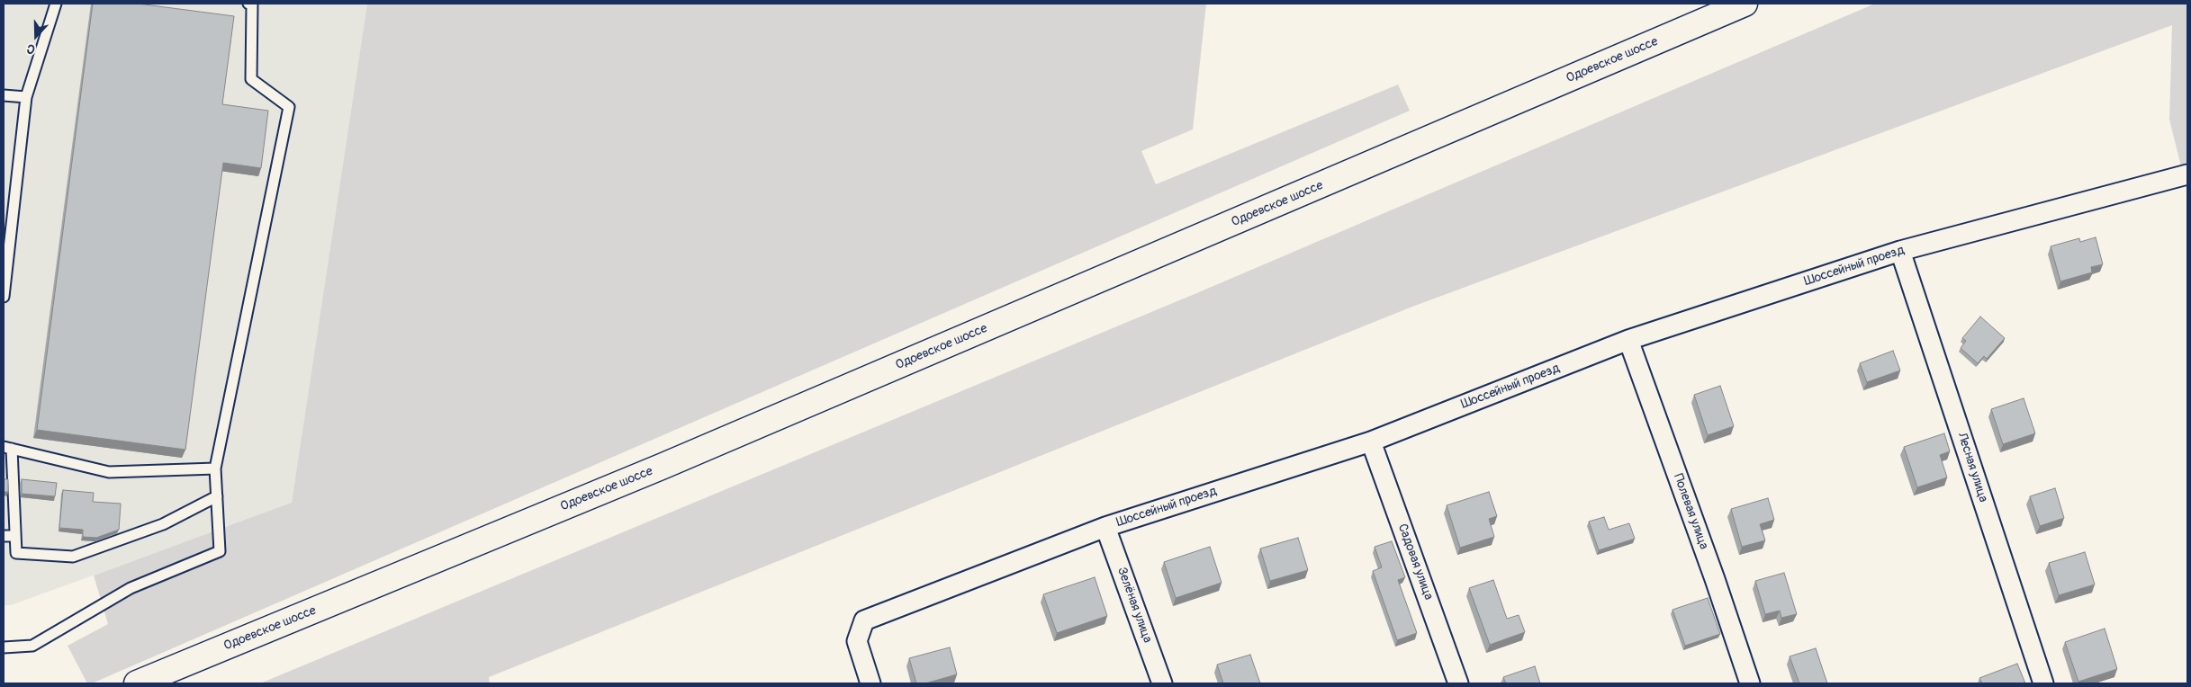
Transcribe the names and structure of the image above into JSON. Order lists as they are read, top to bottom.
{
  "streets": {
    "main road": ["Одоевское шоссе"],
    "street": [
      "Шоссейный проезд",
      "Лесная улица",
      "Полевая улица",
      "Садовая улица",
      "Зелёная улица"
    ]
  },
  "crossings": [
    ["Шоссейный проезд", "Лесная улица"],
    ["Шоссейный проезд", "Полевая улица"],
    ["Шоссейный проезд", "Садовая улица"],
    ["Шоссейный проезд", "Зелёная улица"]
  ],
  "north": "bottom"
}
